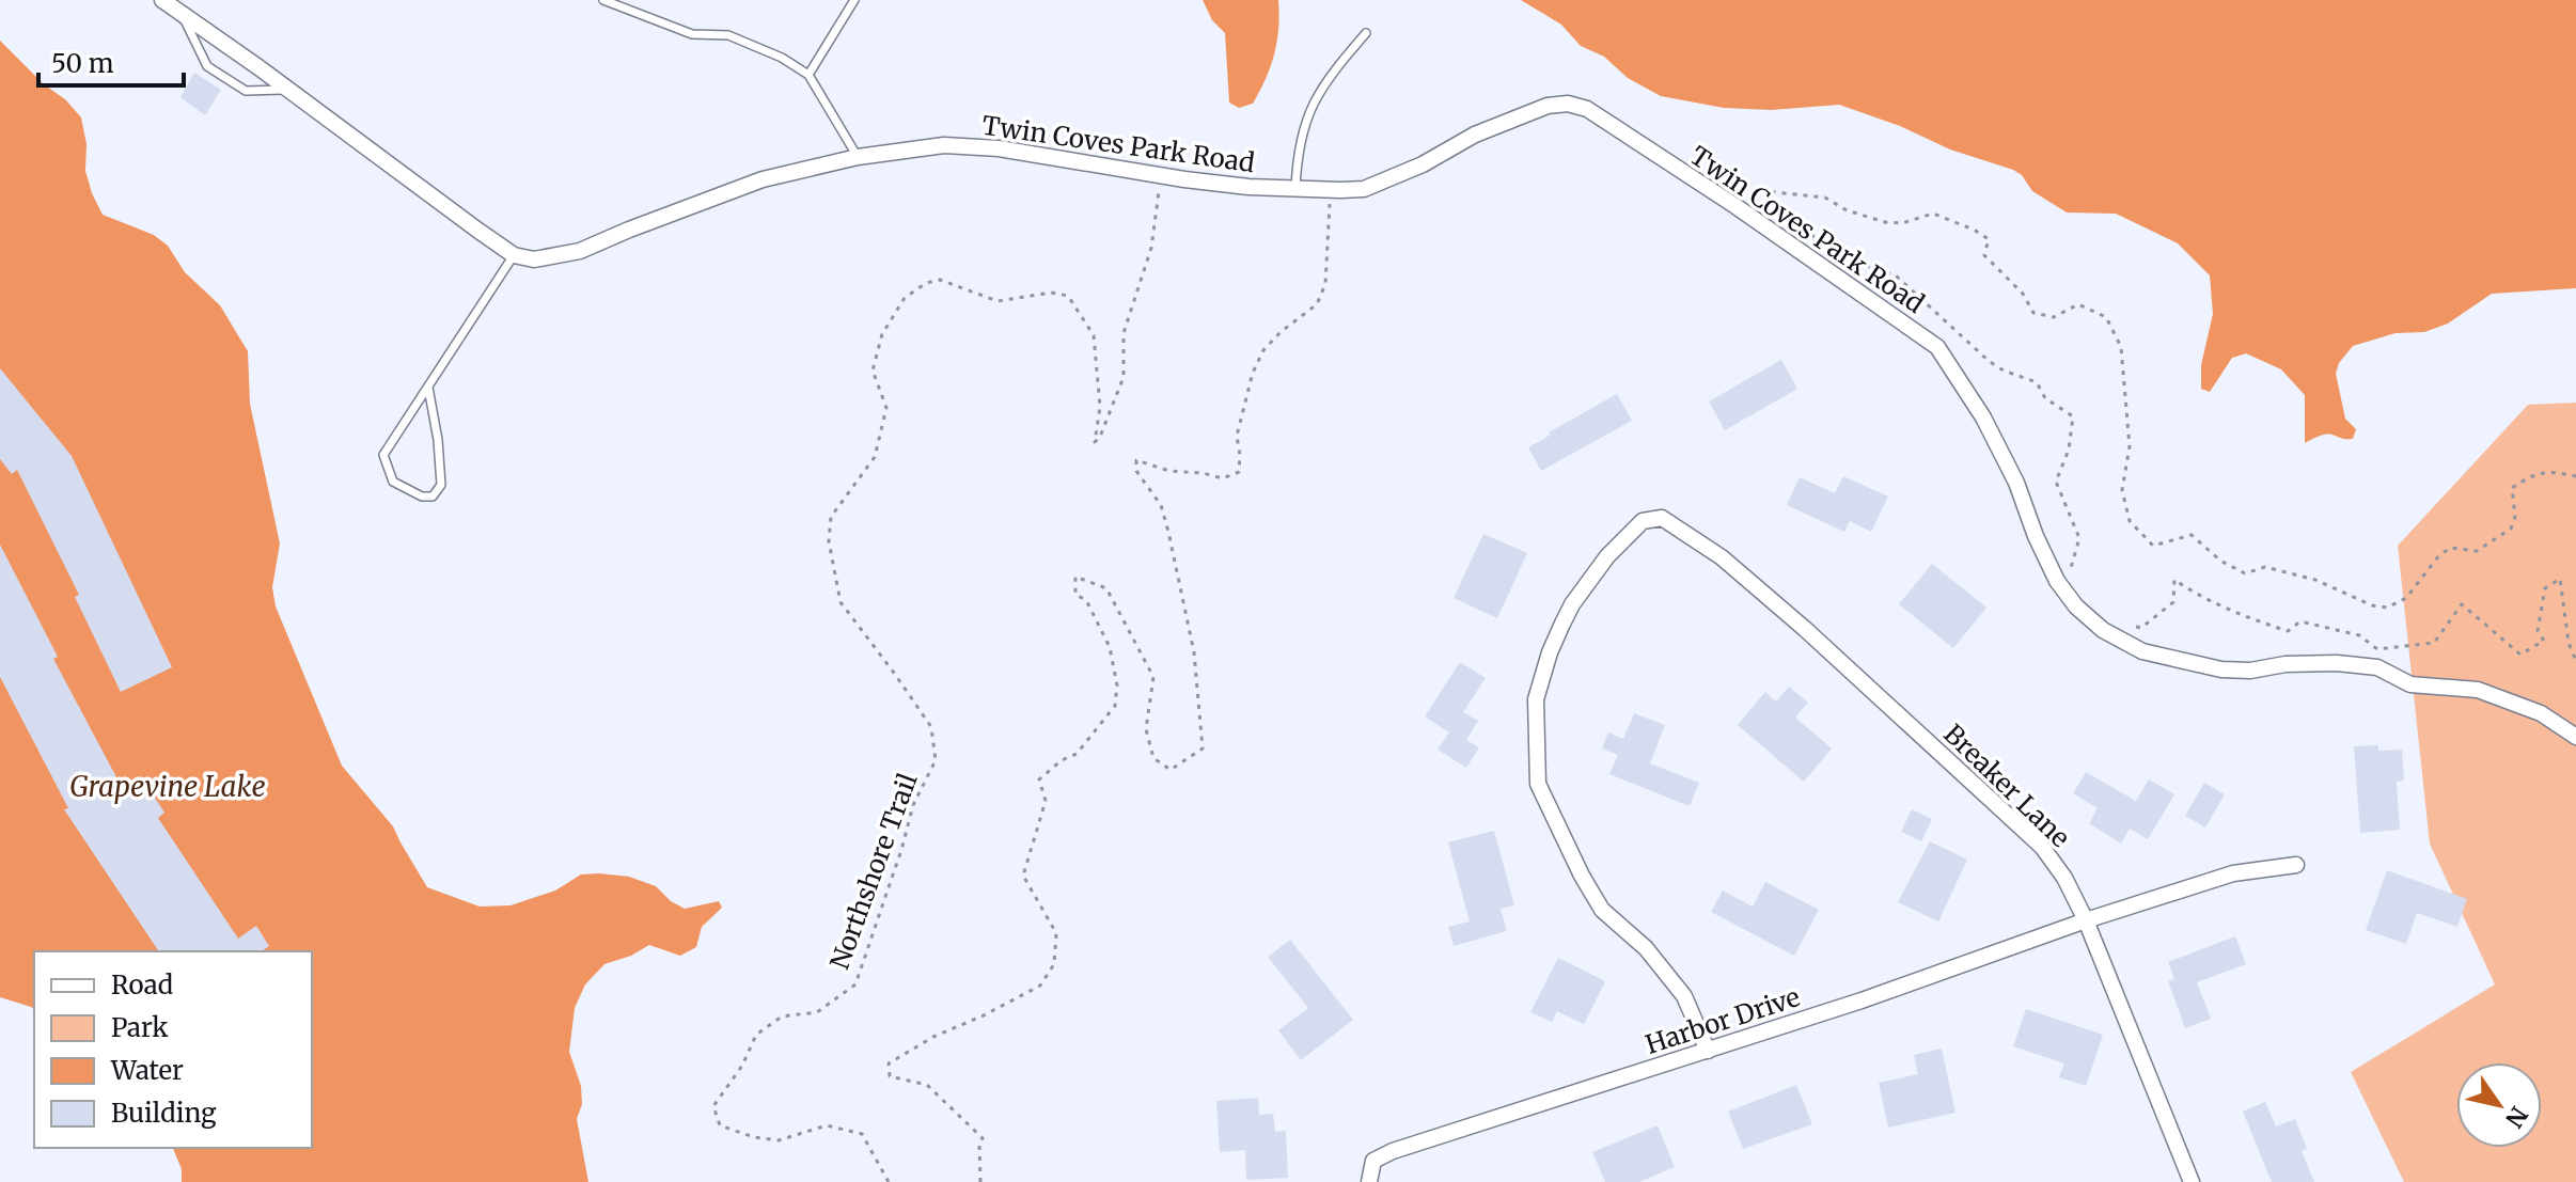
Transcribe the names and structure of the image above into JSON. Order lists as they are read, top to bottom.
{
  "streets": {
    "street": ["Twin Coves Park Road", "Breaker Lane", "Harbor Drive"],
    "path": ["Northshore Trail"]
  },
  "crossings": [
    ["Twin Coves Park Road", "Northshore Trail"],
    ["Breaker Lane", "Harbor Drive"]
  ],
  "water": ["Grapevine Lake"],
  "legend": [
    "Road",
    "Park",
    "Water",
    "Building"
  ],
  "scale_bar": "50 m",
  "north": "bottom right"
}
